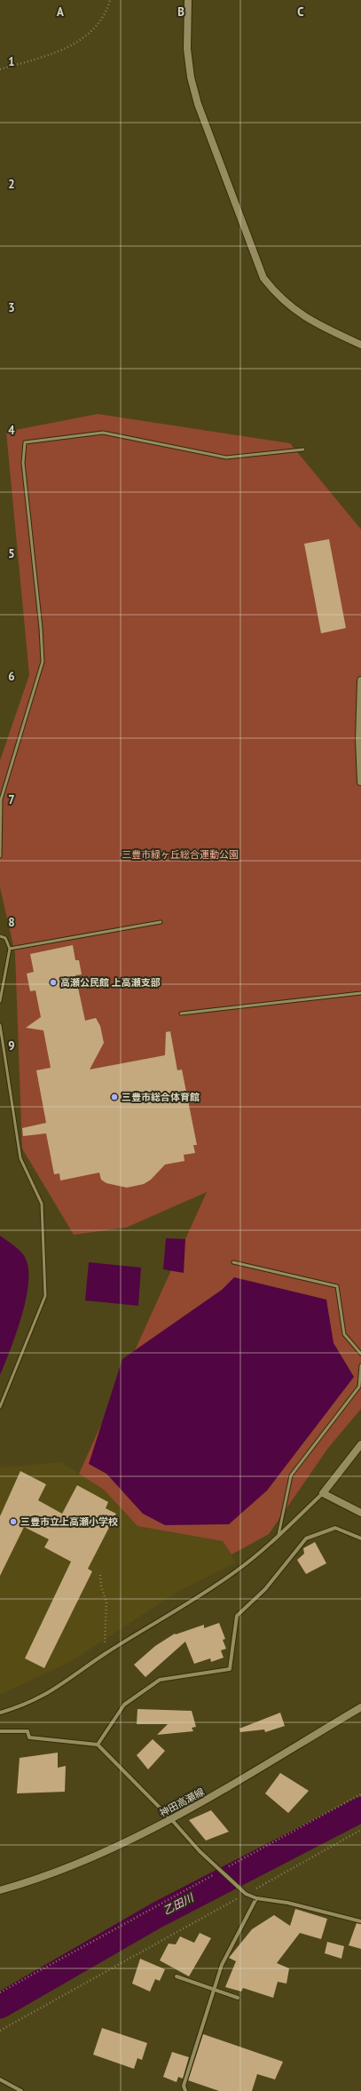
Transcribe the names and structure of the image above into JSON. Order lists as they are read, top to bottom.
{
  "streets": {
    "street": ["神田高瀬線"]
  },
  "water": ["乙田川"],
  "parks": ["三豊市緑ヶ丘総合運動公園"],
  "places": ["高瀬公民館 上高瀬支部", "三豊市総合体育館", "三豊市立上高瀬小学校"],
  "grid": {
    "columns": ["A", "B", "C"],
    "rows": [
      "1",
      "2",
      "3",
      "4",
      "5",
      "6",
      "7",
      "8",
      "9"
    ]
  }
}
